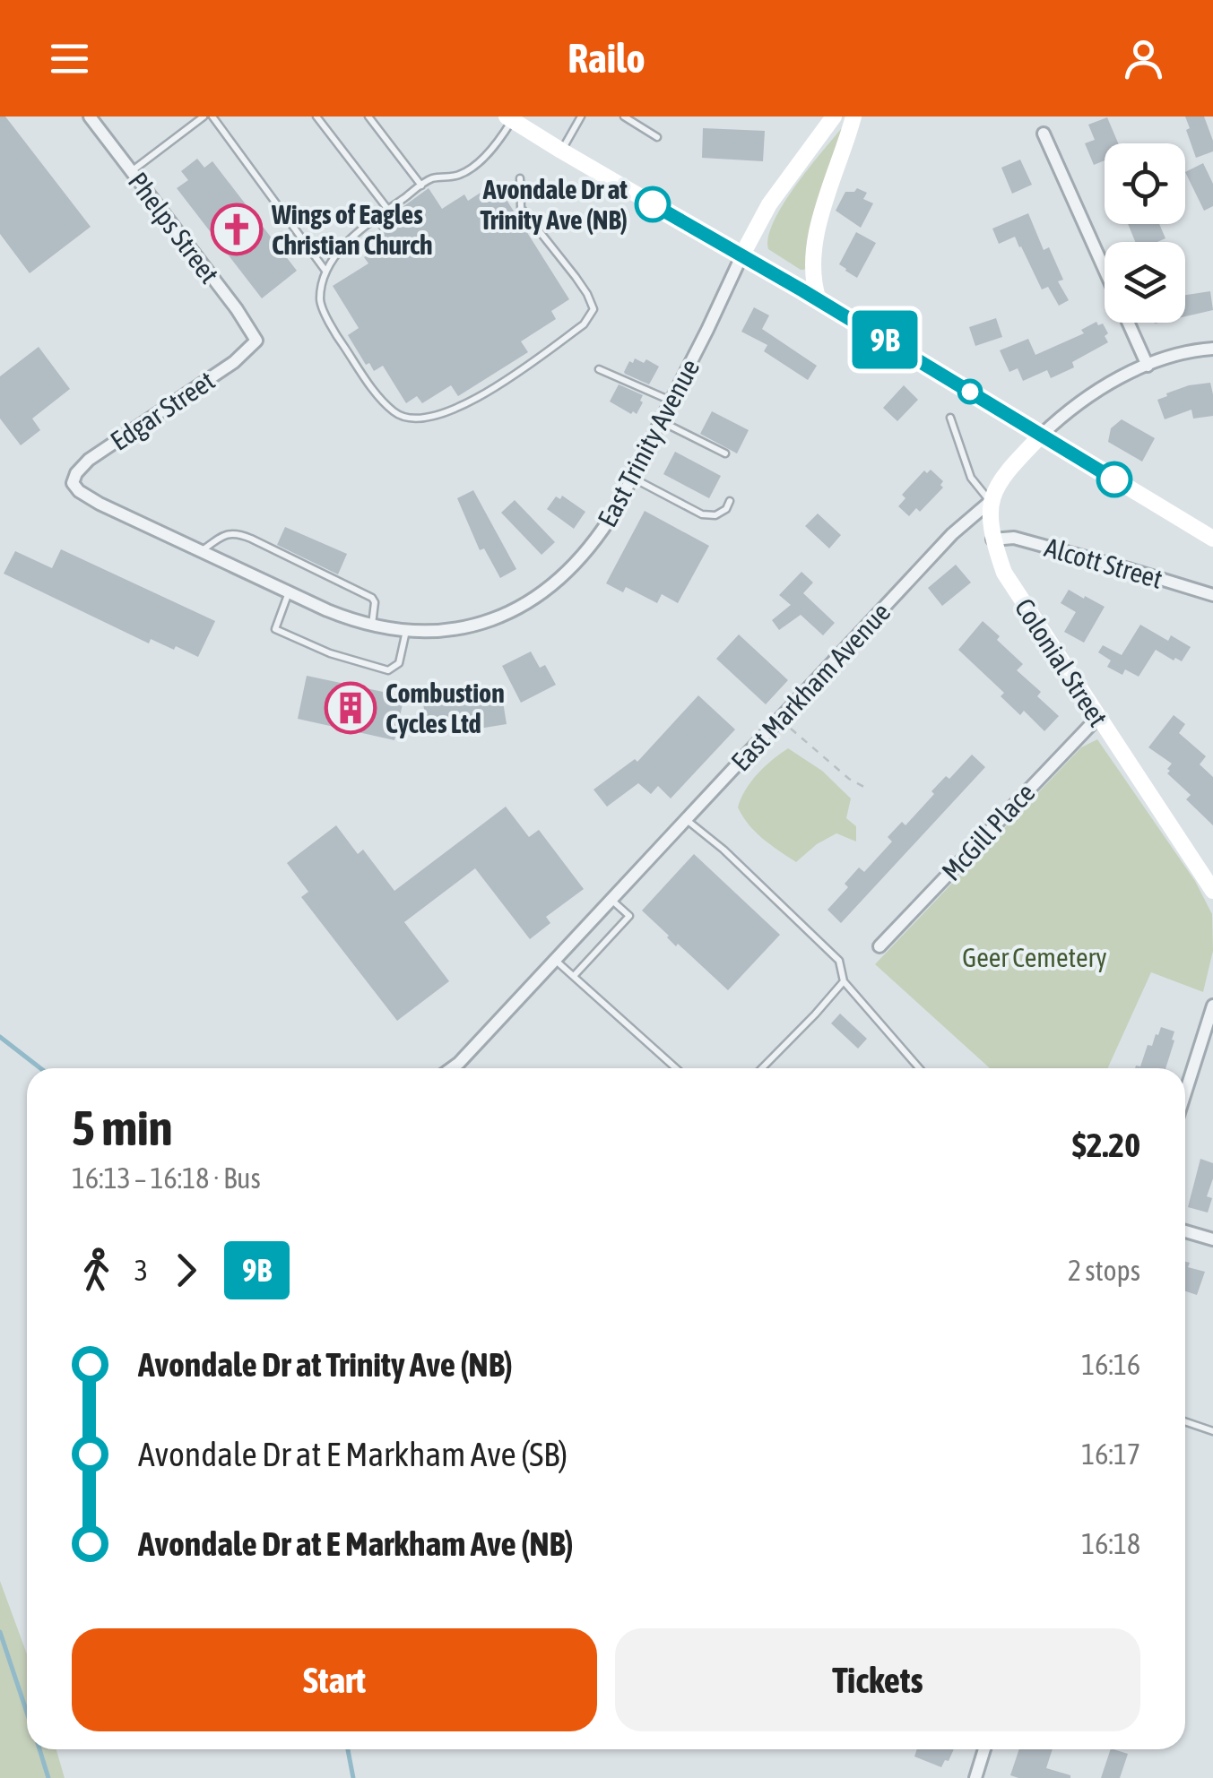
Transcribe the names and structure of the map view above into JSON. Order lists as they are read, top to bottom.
{
  "streets": {
    "street": [
      "Phelps Street",
      "Edgar Street",
      "East Trinity Avenue",
      "Alcott Street",
      "Colonial Street",
      "East Markham Avenue",
      "McGill Place"
    ]
  },
  "crossings": [
    ["Phelps Street", "Edgar Street"],
    ["Edgar Street", "East Trinity Avenue"],
    ["Alcott Street", "Colonial Street"],
    ["Colonial Street", "East Markham Avenue"],
    ["Colonial Street", "McGill Place"]
  ],
  "parks": ["Geer Cemetery"],
  "places": {
    "other": ["Avondale Dr at Trinity Ave (NB)"],
    "church": ["Wings of Eagles Christian Church"],
    "building": ["Combustion Cycles Ltd"]
  },
  "lines": ["bus line 9B"],
  "page": {
    "header": "Railo",
    "on_map": "9B",
    "heading": ["5 min", "16:13 – 16:18 · Bus", "$2.20"],
    "legs": ["3", "9B", "2 stops"],
    "list": [
      {
        "name": "Avondale Dr at Trinity Ave (NB)",
        "value": "16:16"
      },
      {
        "name": "Avondale Dr at E Markham Ave (SB)",
        "value": "16:17"
      },
      {
        "name": "Avondale Dr at E Markham Ave (NB)",
        "value": "16:18"
      }
    ],
    "buttons": ["Start", "Tickets"]
  }
}
